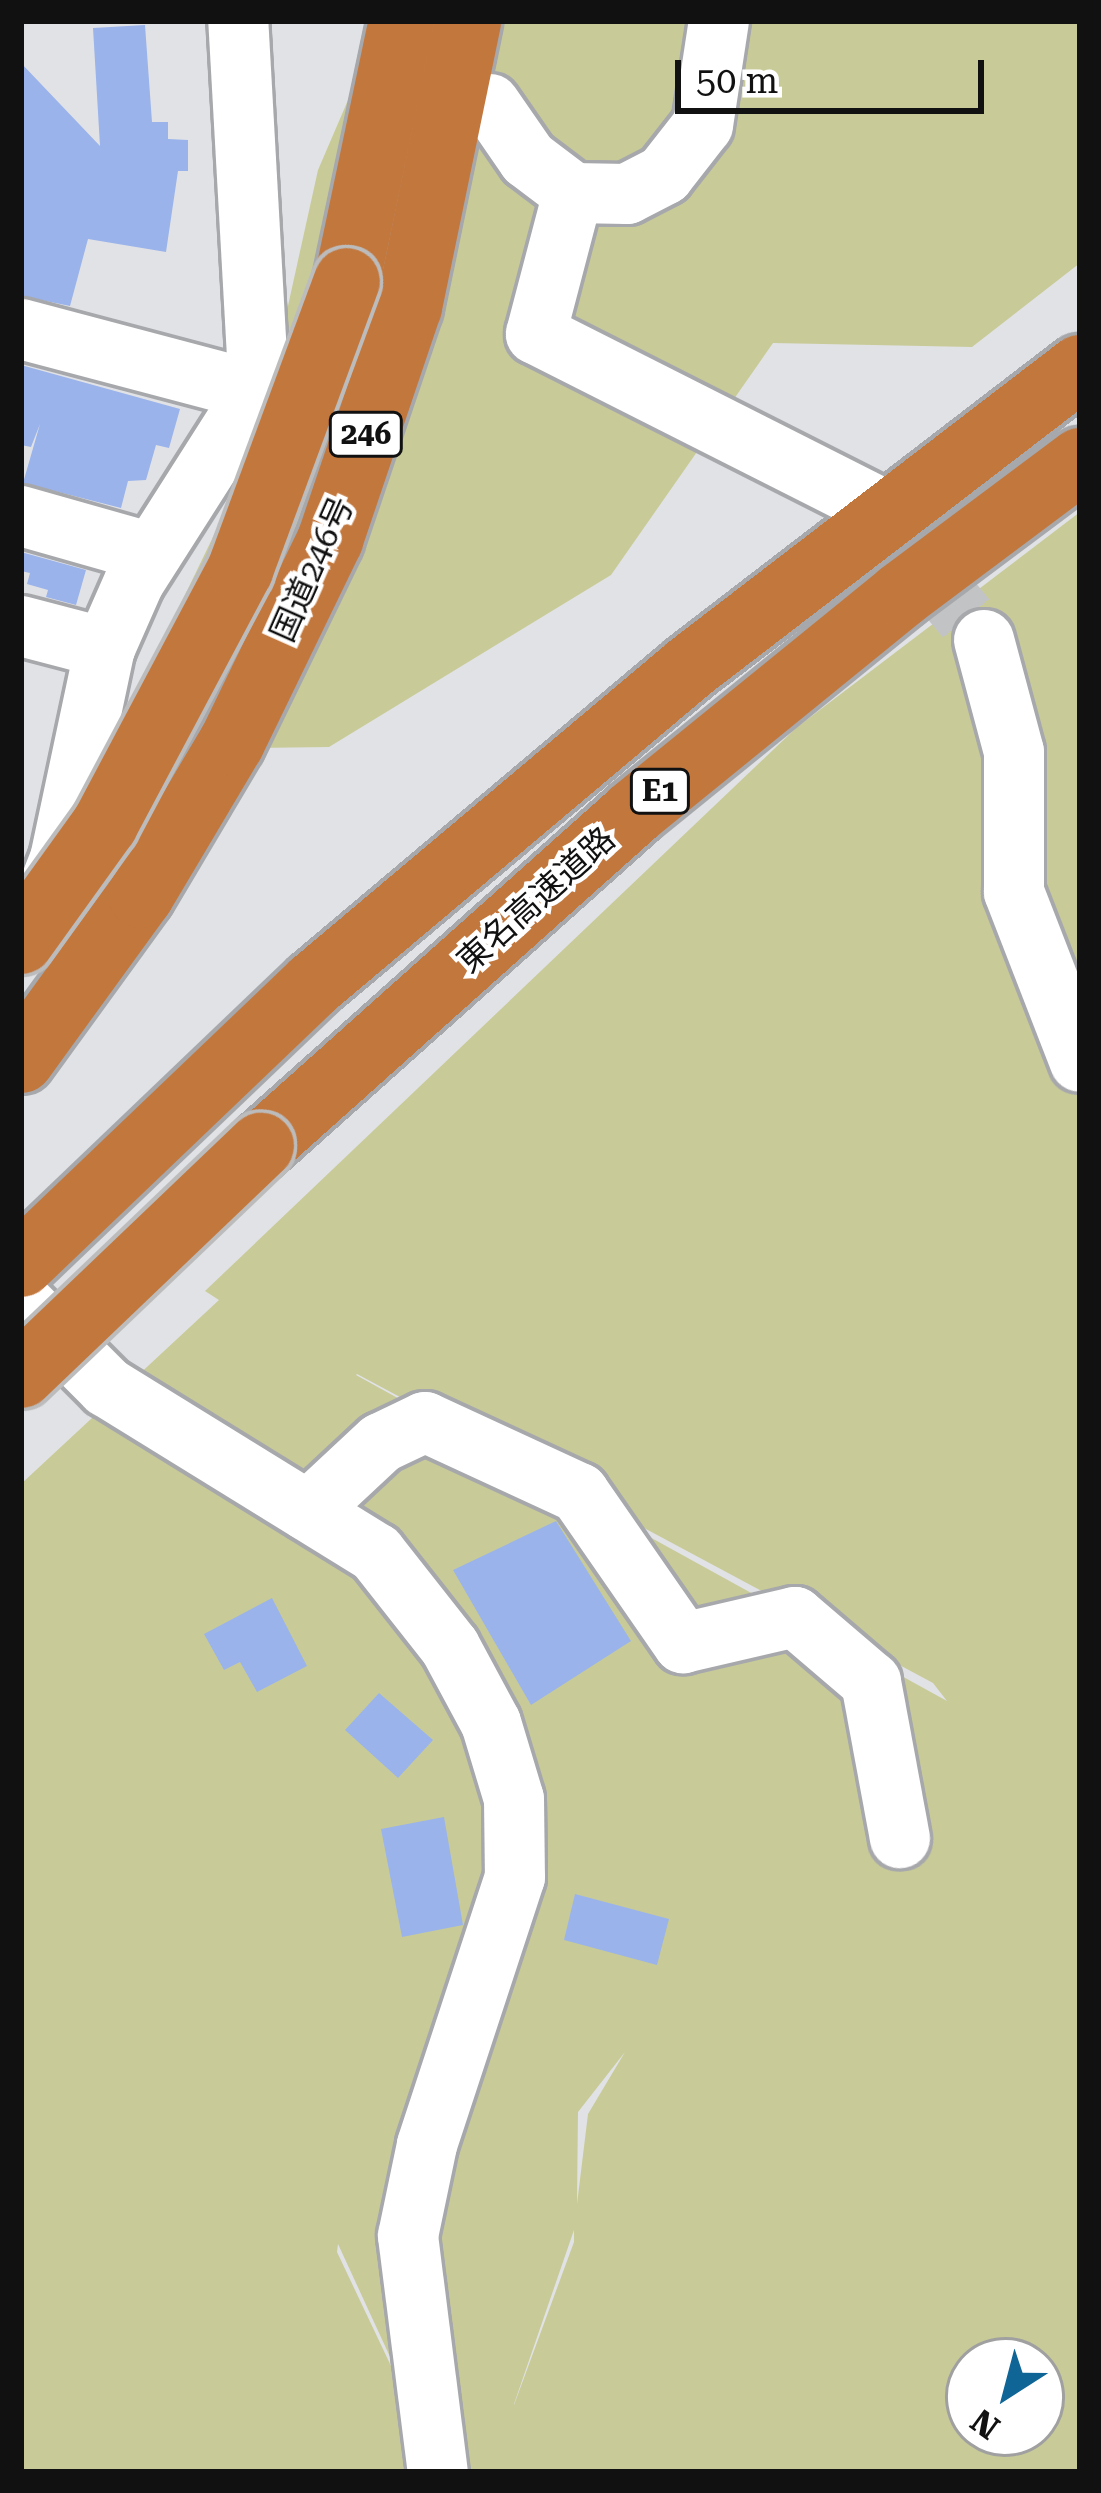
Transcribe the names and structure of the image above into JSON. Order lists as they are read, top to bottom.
{
  "streets": {
    "highway": [
      "246",
      "国道246号",
      "E1",
      "東名高速道路"
    ]
  },
  "scale_bar": "50 m",
  "north": "bottom left"
}
